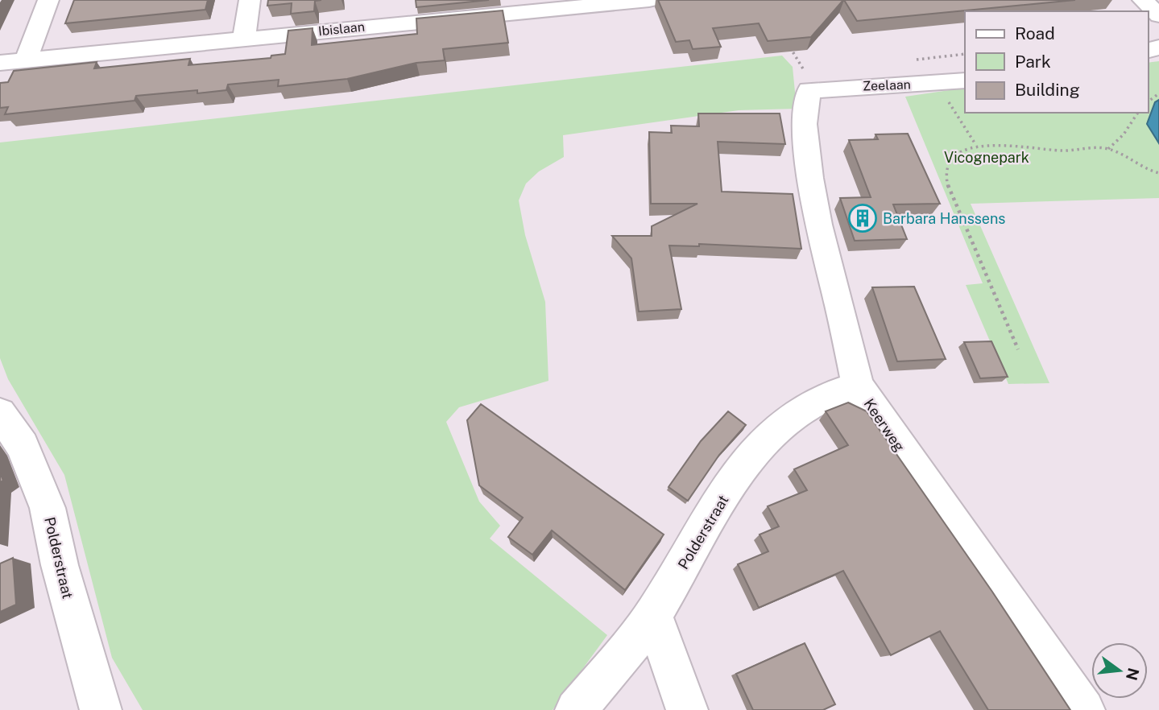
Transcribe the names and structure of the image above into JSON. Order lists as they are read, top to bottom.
{
  "streets": {
    "street": [
      "Ibislaan",
      "Zeelaan",
      "Keerweg",
      "Polderstraat"
    ]
  },
  "crossings": [
    ["Zeelaan", "Keerweg"],
    ["Keerweg", "Polderstraat"]
  ],
  "parks": ["Vicognepark"],
  "places": {
    "building": ["Barbara Hanssens"]
  },
  "legend": ["Road", "Park", "Building"],
  "north": "right"
}
